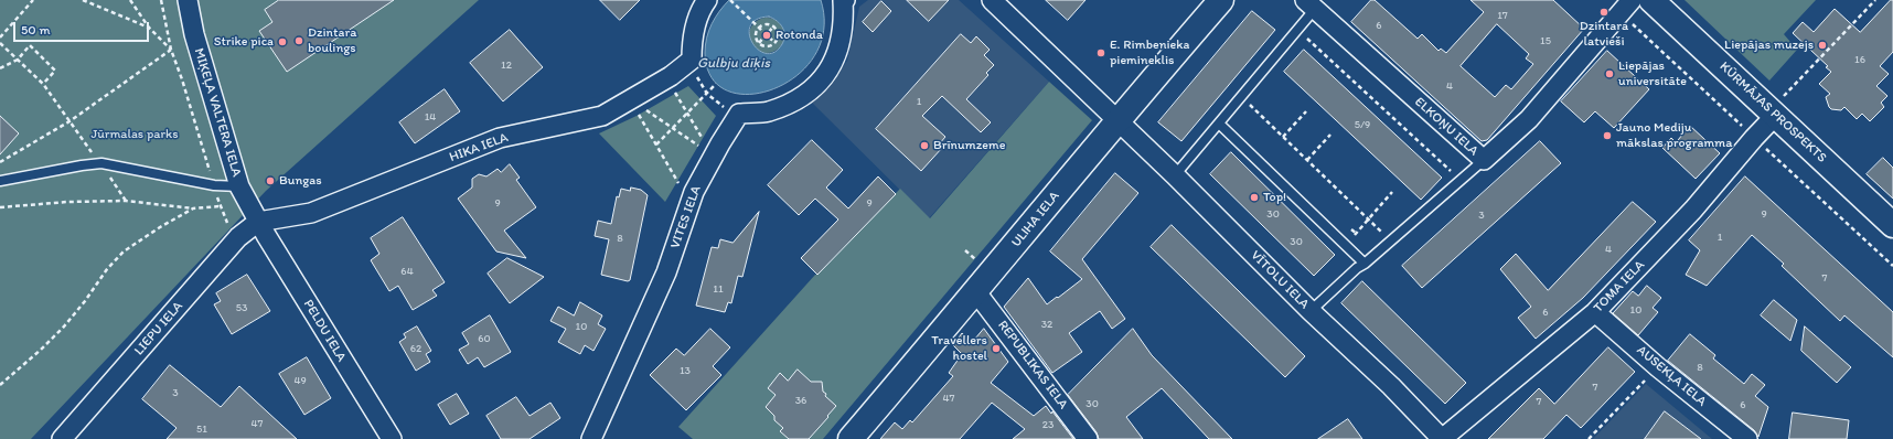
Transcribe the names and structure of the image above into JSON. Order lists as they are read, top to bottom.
{
  "streets": {
    "main road": ["KŪRMĀJAS PROSPEKTS", "ULIHA IELA"],
    "street": [
      "MIĶEĻA VALTERA IELA",
      "ELKOŅU IELA",
      "HIKA IELA",
      "VITES IELA",
      "VĪTOLU IELA",
      "TOMA IELA",
      "LIEPU IELA",
      "PELDU IELA",
      "REPUBLIKAS IELA",
      "AUSEKĻA IELA"
    ]
  },
  "crossings": [
    ["MIĶEĻA VALTERA IELA", "HIKA IELA"],
    ["MIĶEĻA VALTERA IELA", "LIEPU IELA"],
    ["MIĶEĻA VALTERA IELA", "PELDU IELA"],
    ["KŪRMĀJAS PROSPEKTS", "TOMA IELA"],
    ["HIKA IELA", "LIEPU IELA"],
    ["HIKA IELA", "PELDU IELA"],
    ["ULIHA IELA", "VĪTOLU IELA"],
    ["ULIHA IELA", "REPUBLIKAS IELA"],
    ["VĪTOLU IELA", "TOMA IELA"],
    ["TOMA IELA", "AUSEKĻA IELA"],
    ["LIEPU IELA", "PELDU IELA"]
  ],
  "water": ["Gulbju dīķis"],
  "parks": ["Jūrmalas parks"],
  "places": [
    "Dzintara latvieši",
    "Rotonda",
    "Dzintara boulings",
    "Strike pica",
    "Liepājas muzejs",
    "E. Rimbenieka piemineklis",
    "Liepājas universitāte",
    "Jauno Mediju mākslas programma",
    "Brīnumzeme",
    "Bungas",
    "Top!",
    "Travellers hostel"
  ],
  "house_numbers": [
    "17",
    "6",
    "15",
    "16",
    "12",
    "4",
    "1",
    "14",
    "5/9",
    "9",
    "9",
    "30",
    "9",
    "3",
    "1",
    "8",
    "30",
    "4",
    "64",
    "7",
    "11",
    "53",
    "10",
    "6",
    "32",
    "10",
    "60",
    "62",
    "8",
    "13",
    "49",
    "7",
    "3",
    "47",
    "36",
    "7",
    "30",
    "6",
    "47",
    "23",
    "51"
  ],
  "scale_bar": "50 m"
}
